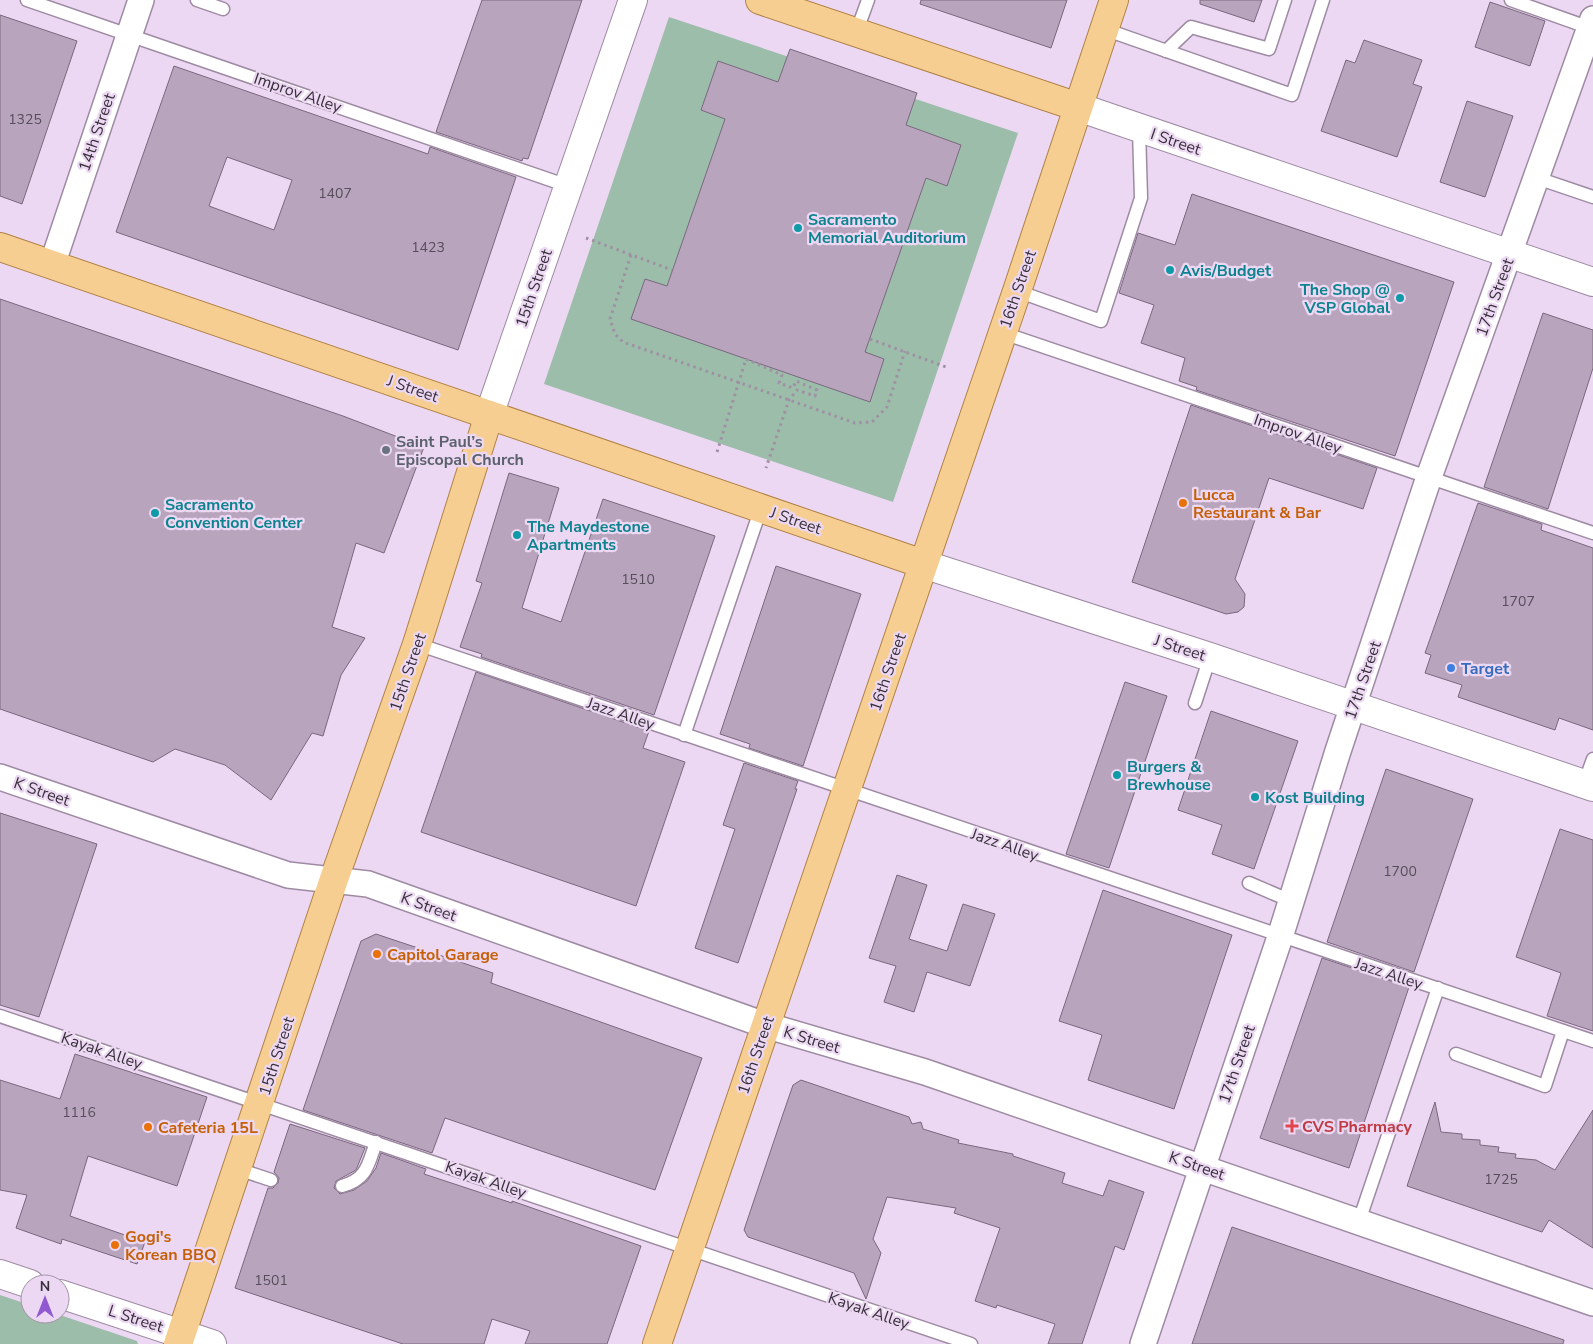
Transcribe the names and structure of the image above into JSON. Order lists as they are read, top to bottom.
{
  "streets": {
    "main road": [
      "I Street",
      "15th Street",
      "16th Street",
      "J Street",
      "L Street"
    ],
    "street": ["14th Street", "17th Street", "K Street"],
    "lane": ["Improv Alley", "Jazz Alley", "Kayak Alley"]
  },
  "crossings": [
    ["Improv Alley", "14th Street"],
    ["Improv Alley", "15th Street"],
    ["Improv Alley", "16th Street"],
    ["Improv Alley", "17th Street"],
    ["14th Street", "J Street"],
    ["I Street", "16th Street"],
    ["I Street", "17th Street"],
    ["15th Street", "J Street"],
    ["15th Street", "Jazz Alley"],
    ["15th Street", "K Street"],
    ["15th Street", "Kayak Alley"],
    ["15th Street", "L Street"],
    ["16th Street", "J Street"],
    ["16th Street", "Jazz Alley"],
    ["16th Street", "K Street"],
    ["16th Street", "Kayak Alley"],
    ["17th Street", "J Street"],
    ["17th Street", "Jazz Alley"],
    ["17th Street", "K Street"]
  ],
  "places": {
    "other": [
      "Sacramento Memorial Auditorium",
      "Avis/Budget",
      "The Shop @ VSP Global",
      "Saint Paul’s Episcopal Church",
      "Lucca Restaurant & Bar",
      "Sacramento Convention Center",
      "The Maydestone Apartments",
      "Target",
      "Burgers & Brewhouse",
      "Kost Building",
      "Capitol Garage",
      "Cafeteria 15L",
      "Gogi's Korean BBQ"
    ],
    "health": ["CVS Pharmacy"]
  },
  "house_numbers": [
    "1325",
    "1407",
    "1423",
    "1510",
    "1707",
    "1700",
    "1116",
    "1725",
    "1501"
  ],
  "north": "top"
}
